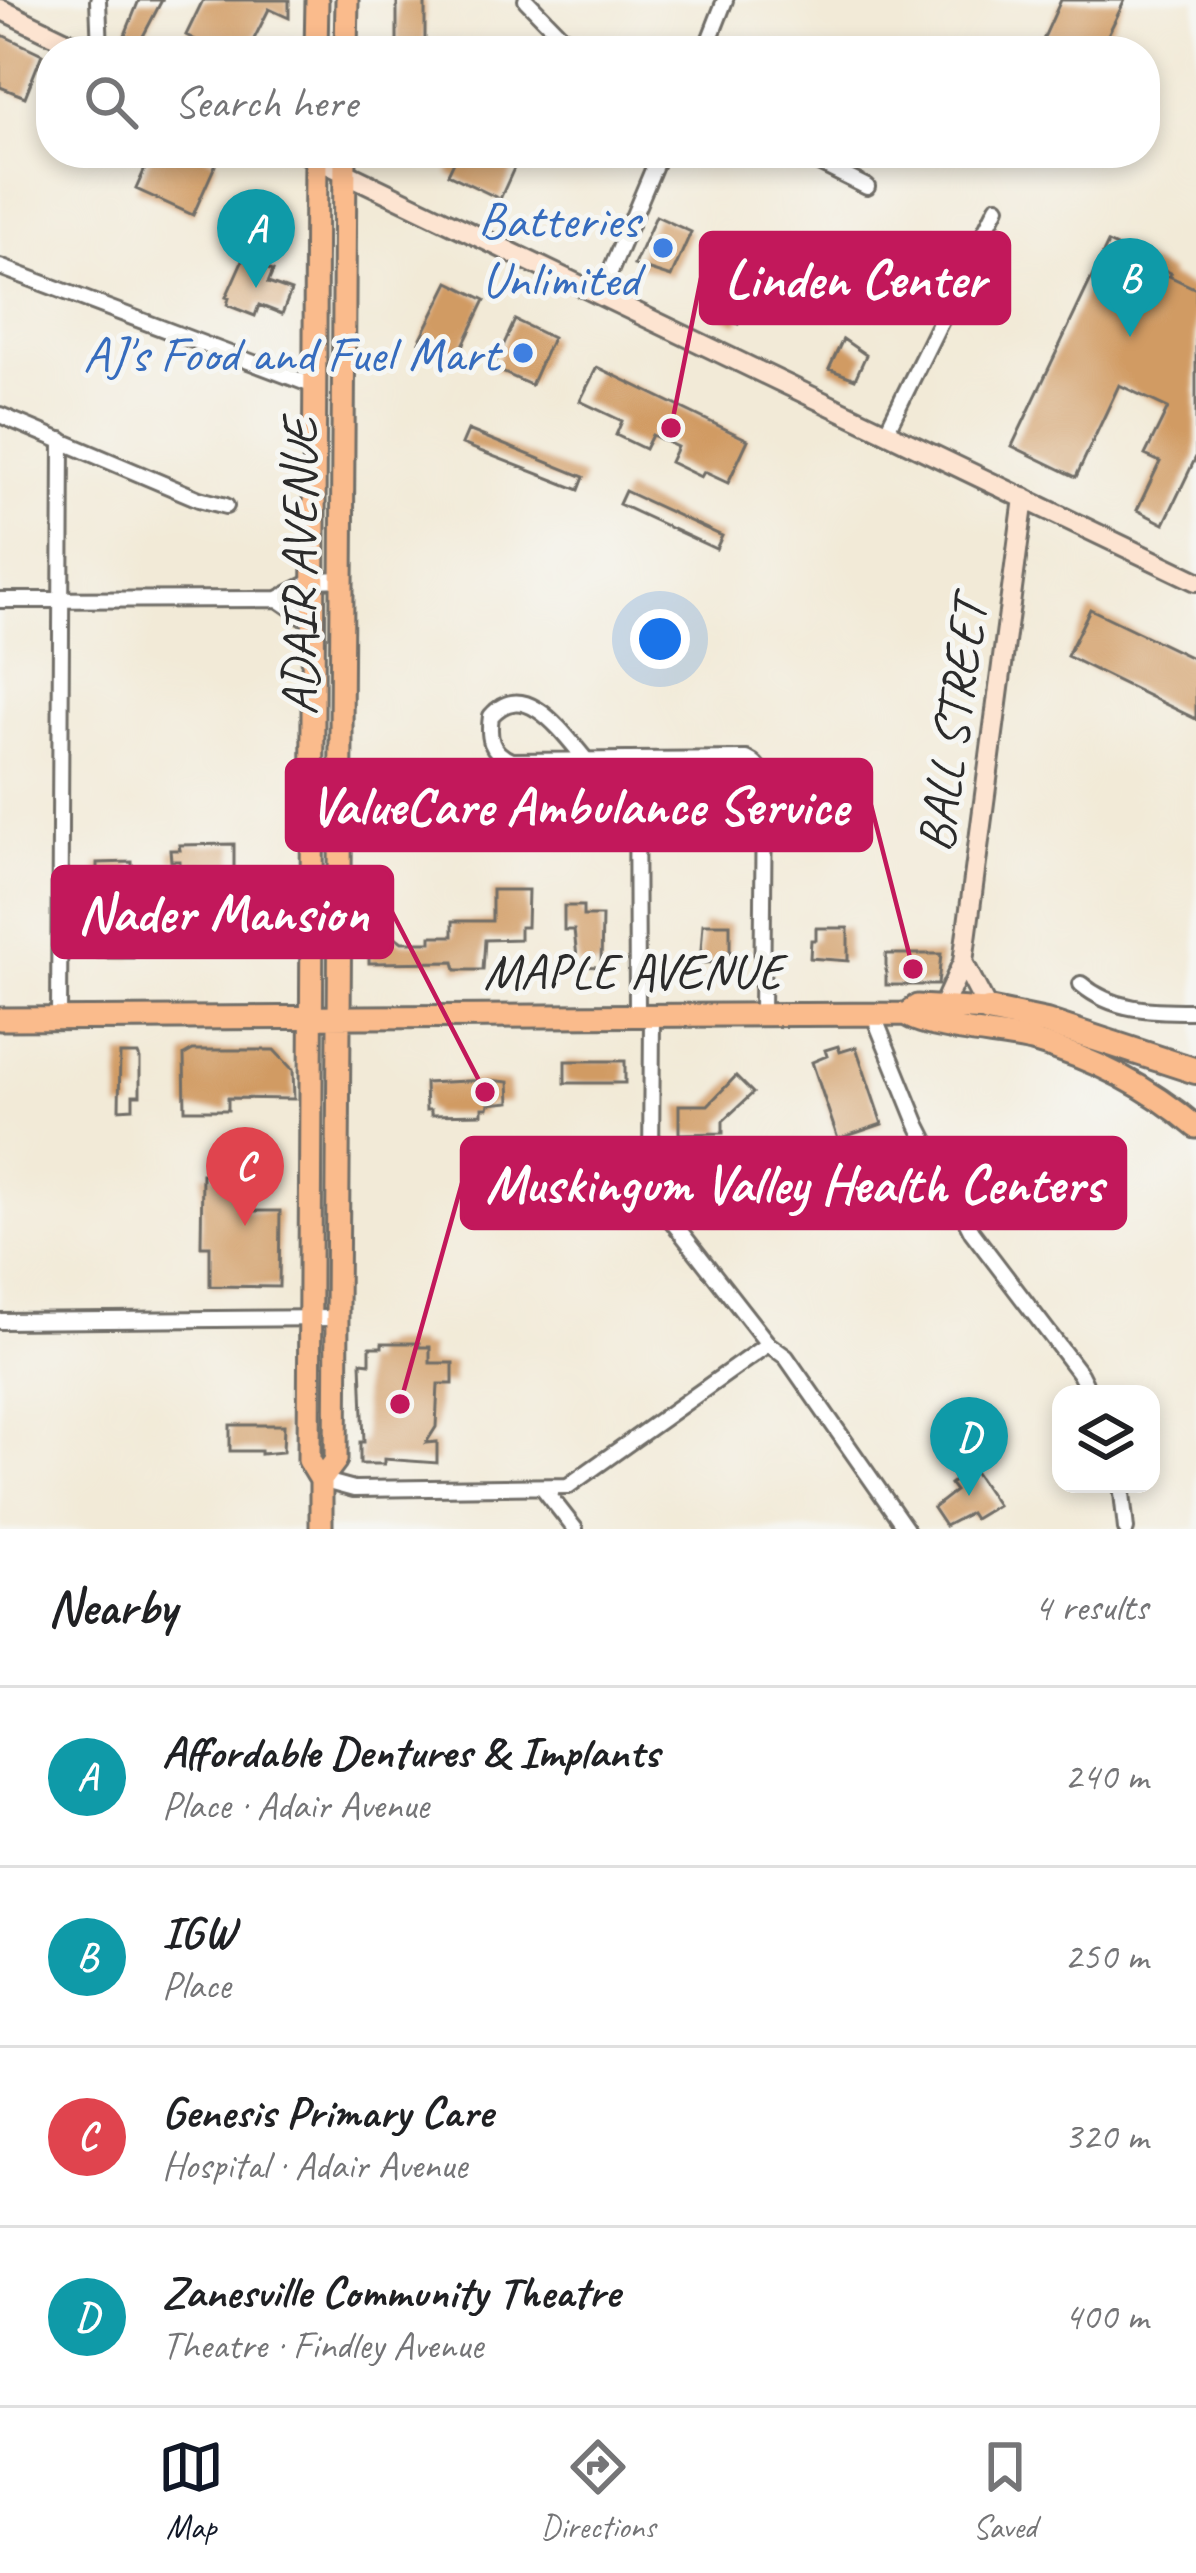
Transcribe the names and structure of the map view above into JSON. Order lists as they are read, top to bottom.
{
  "streets": {
    "main road": ["ADAIR AVENUE", "BALL STREET", "MAPLE AVENUE"]
  },
  "crossings": [
    ["ADAIR AVENUE", "MAPLE AVENUE"]
  ],
  "places": [
    "Batteries Unlimited",
    "AJ's Food and Fuel Mart",
    "Linden Center",
    "ValueCare Ambulance Service",
    "Nader Mansion",
    "Muskingum Valley Health Centers"
  ],
  "page": {
    "search": "Search here",
    "pins": [
      "A",
      "B",
      "C",
      "D"
    ],
    "heading": ["Nearby", "4 results"],
    "list": [
      {
        "mark": "A",
        "name": "Affordable Dentures & Implants",
        "note": "Place · Adair Avenue",
        "value": "240 m"
      },
      {
        "mark": "B",
        "name": "IGW",
        "note": "Place",
        "value": "250 m"
      },
      {
        "mark": "C",
        "name": "Genesis Primary Care",
        "note": "Hospital · Adair Avenue",
        "value": "320 m"
      },
      {
        "mark": "D",
        "name": "Zanesville Community Theatre",
        "note": "Theatre · Findley Avenue",
        "value": "400 m"
      }
    ],
    "nav": ["Map", "Directions", "Saved"]
  }
}
